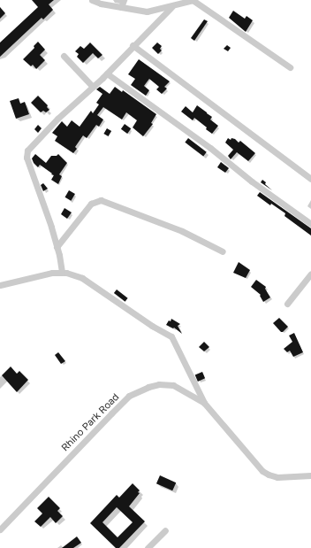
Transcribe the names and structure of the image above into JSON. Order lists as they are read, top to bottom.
{
  "streets": {
    "street": ["Rhino Park Road"]
  }
}
